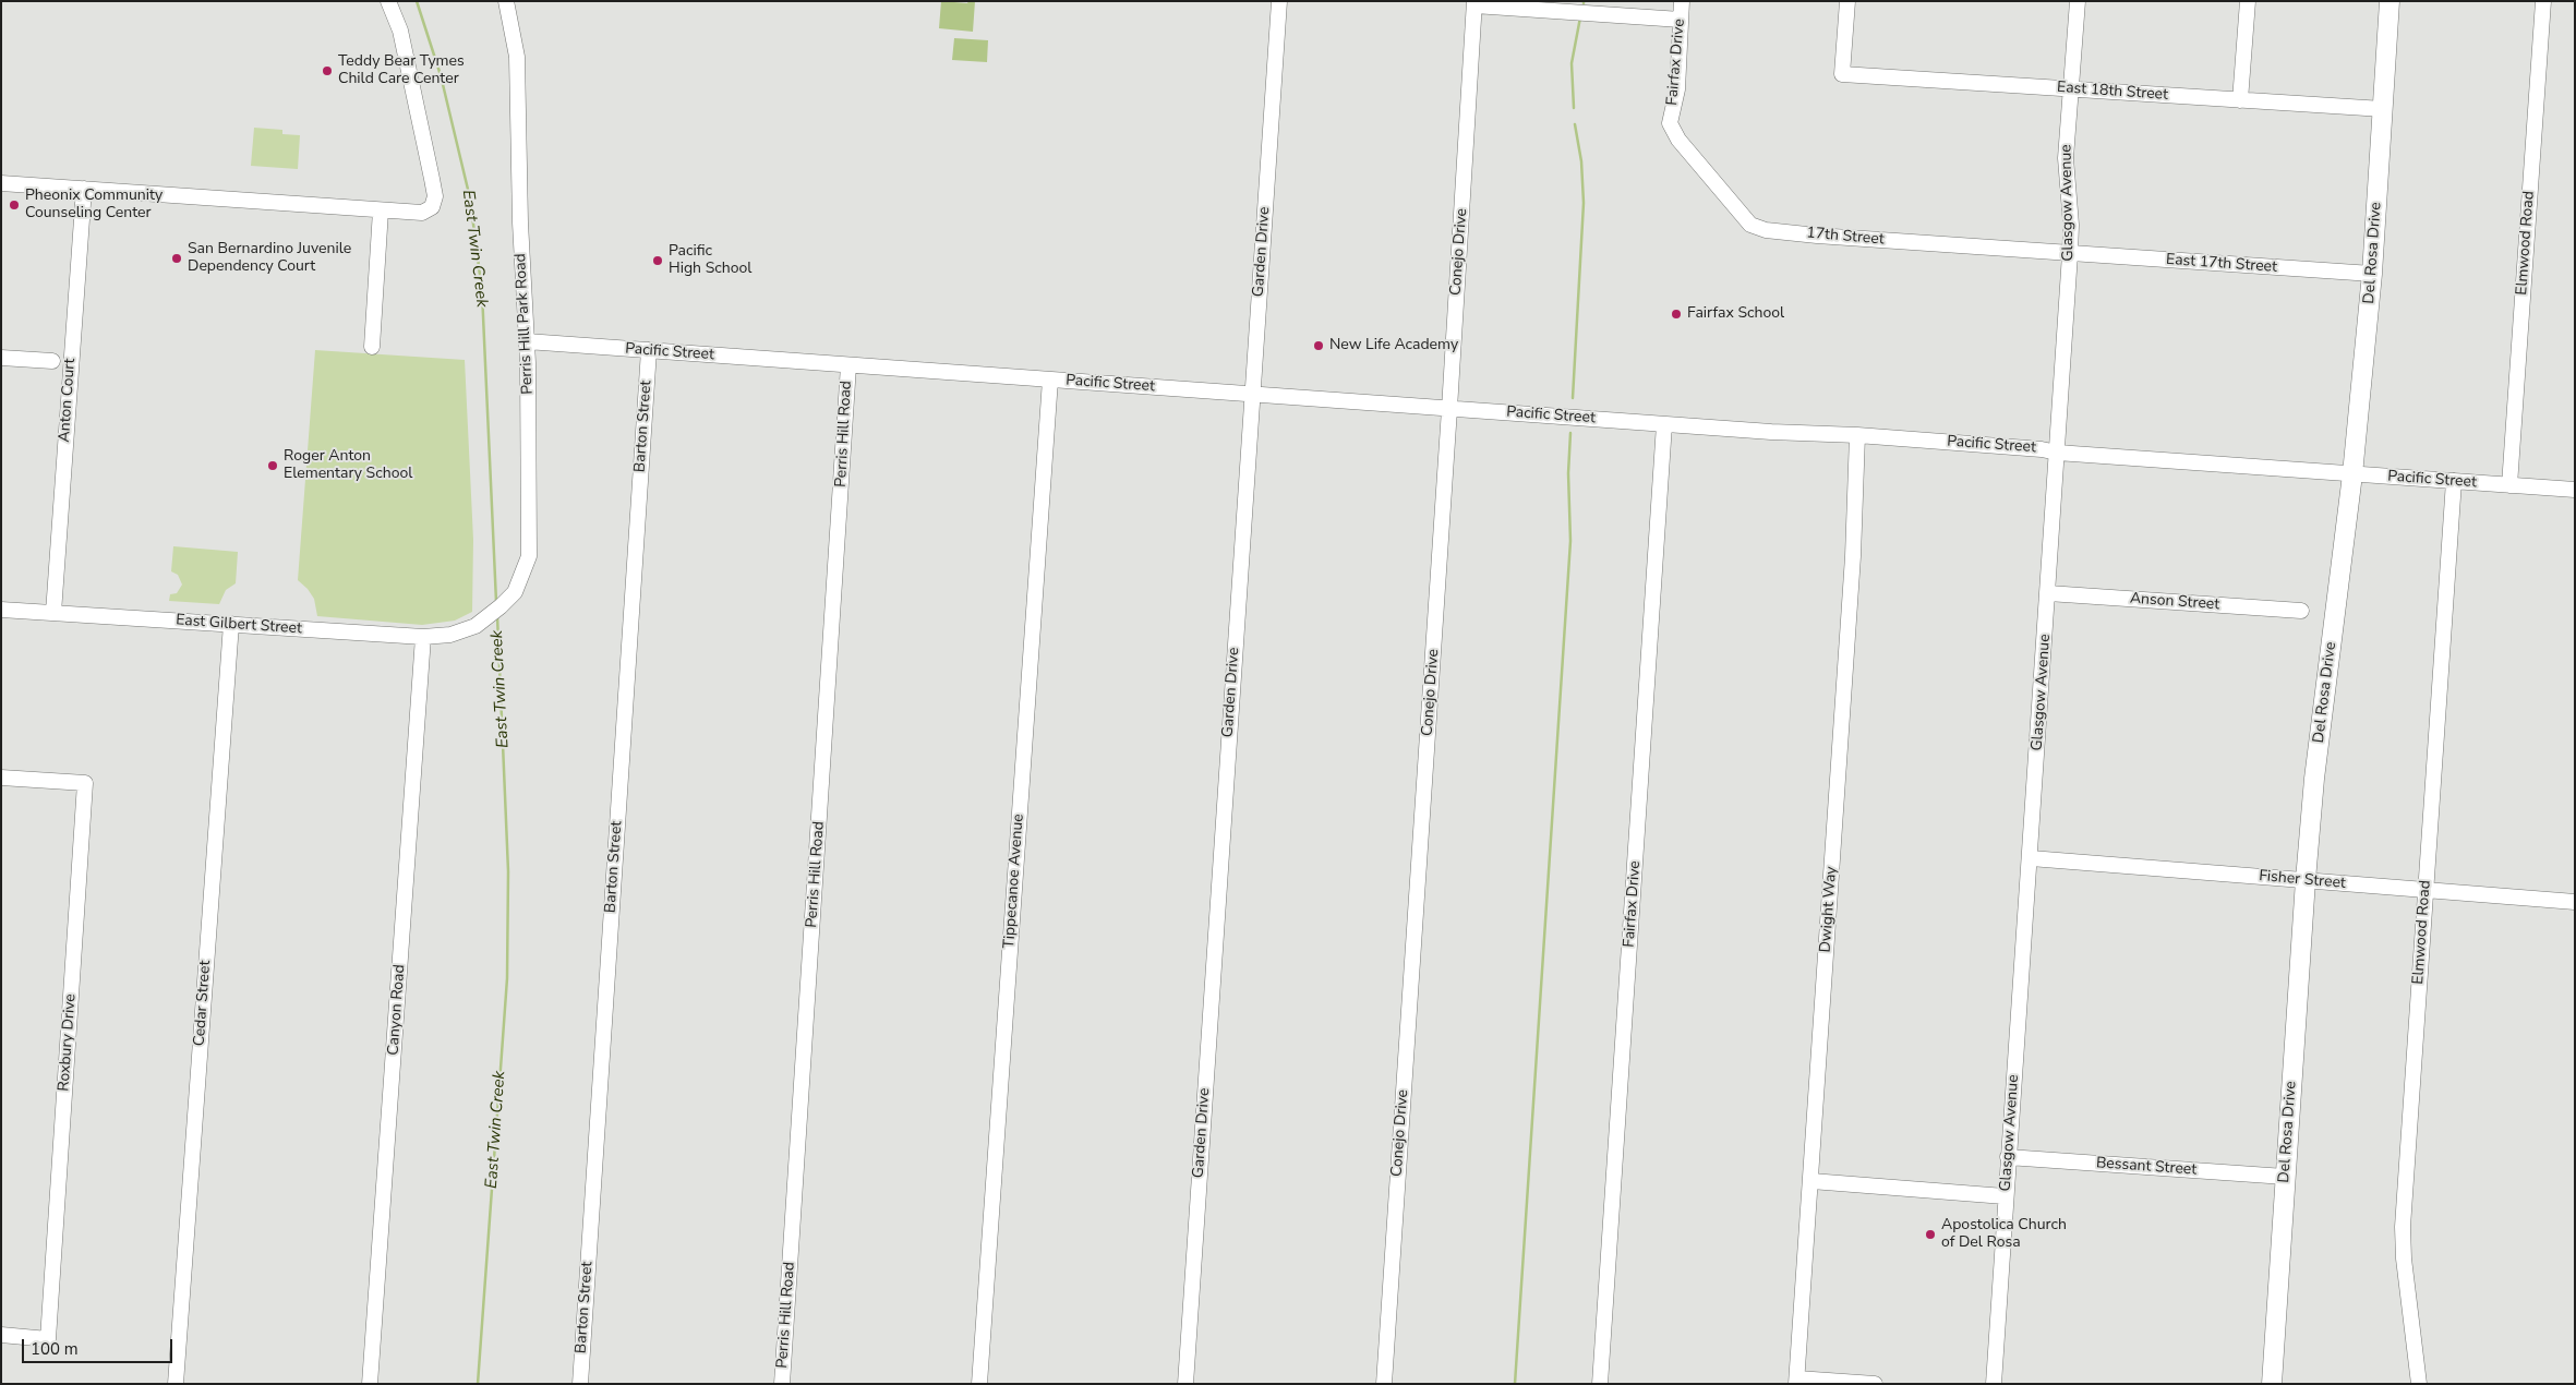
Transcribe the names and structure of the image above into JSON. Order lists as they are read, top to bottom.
{
  "streets": {
    "main road": ["Del Rosa Drive"],
    "street": [
      "Fairfax Drive",
      "East 18th Street",
      "Glasgow Avenue",
      "17th Street",
      "Elmwood Road",
      "Garden Drive",
      "Conejo Drive",
      "East 17th Street",
      "Perris Hill Park Road",
      "Pacific Street",
      "Anton Court",
      "Barton Street",
      "Perris Hill Road",
      "Anson Street",
      "East Gilbert Street",
      "Fisher Street",
      "Tippecanoe Avenue",
      "Dwight Way",
      "Cedar Street",
      "Canyon Road",
      "Roxbury Drive",
      "Bessant Street"
    ]
  },
  "crossings": [
    ["Fairfax Drive", "17th Street"],
    ["Fairfax Drive", "Pacific Street"],
    ["East 18th Street", "Glasgow Avenue"],
    ["East 18th Street", "Del Rosa Drive"],
    ["Glasgow Avenue", "17th Street"],
    ["Glasgow Avenue", "East 17th Street"],
    ["Glasgow Avenue", "Pacific Street"],
    ["Glasgow Avenue", "Anson Street"],
    ["Glasgow Avenue", "Fisher Street"],
    ["Glasgow Avenue", "Bessant Street"],
    ["17th Street", "East 17th Street"],
    ["Elmwood Road", "Pacific Street"],
    ["Elmwood Road", "Fisher Street"],
    ["Garden Drive", "Pacific Street"],
    ["Conejo Drive", "Pacific Street"],
    ["Del Rosa Drive", "East 17th Street"],
    ["Del Rosa Drive", "Pacific Street"],
    ["Del Rosa Drive", "Fisher Street"],
    ["Del Rosa Drive", "Bessant Street"],
    ["Perris Hill Park Road", "Pacific Street"],
    ["Perris Hill Park Road", "East Gilbert Street"],
    ["Pacific Street", "Barton Street"],
    ["Pacific Street", "Perris Hill Road"],
    ["Pacific Street", "Tippecanoe Avenue"],
    ["Pacific Street", "Dwight Way"],
    ["Anton Court", "East Gilbert Street"],
    ["East Gilbert Street", "Cedar Street"],
    ["East Gilbert Street", "Canyon Road"]
  ],
  "water": ["East Twin Creek"],
  "places": [
    "Teddy Bear Tymes Child Care Center",
    "Pheonix Community Counseling Center",
    "San Bernardino Juvenile Dependency Court",
    "Pacific High School",
    "Fairfax School",
    "New Life Academy",
    "Roger Anton Elementary School",
    "Apostolica Church of Del Rosa"
  ],
  "scale_bar": "100 m"
}
